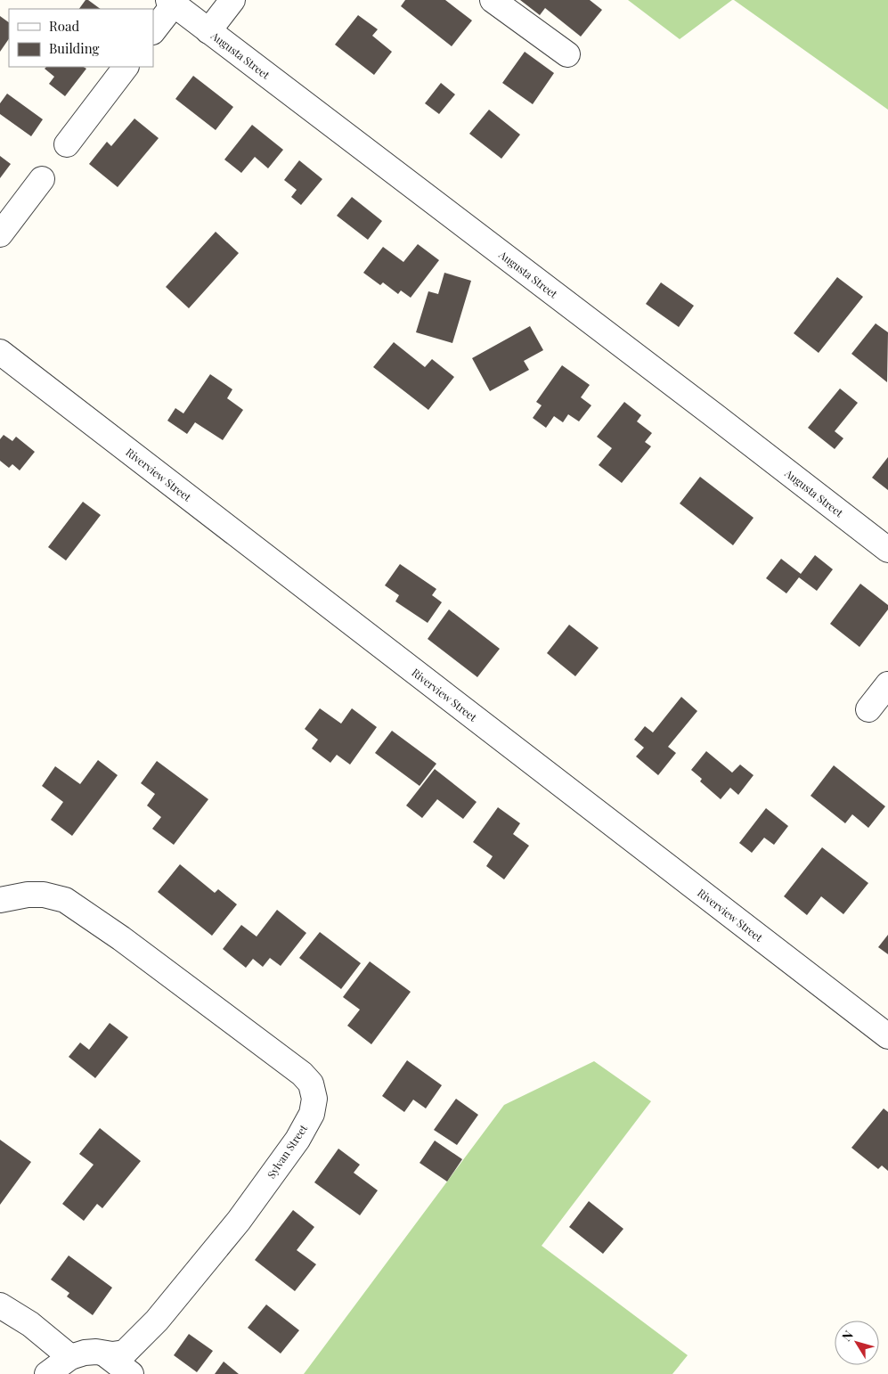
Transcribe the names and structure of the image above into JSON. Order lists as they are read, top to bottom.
{
  "streets": {
    "street": ["Augusta Street", "Riverview Street", "Sylvan Street"]
  },
  "legend": ["Road", "Building"],
  "north": "top left"
}
